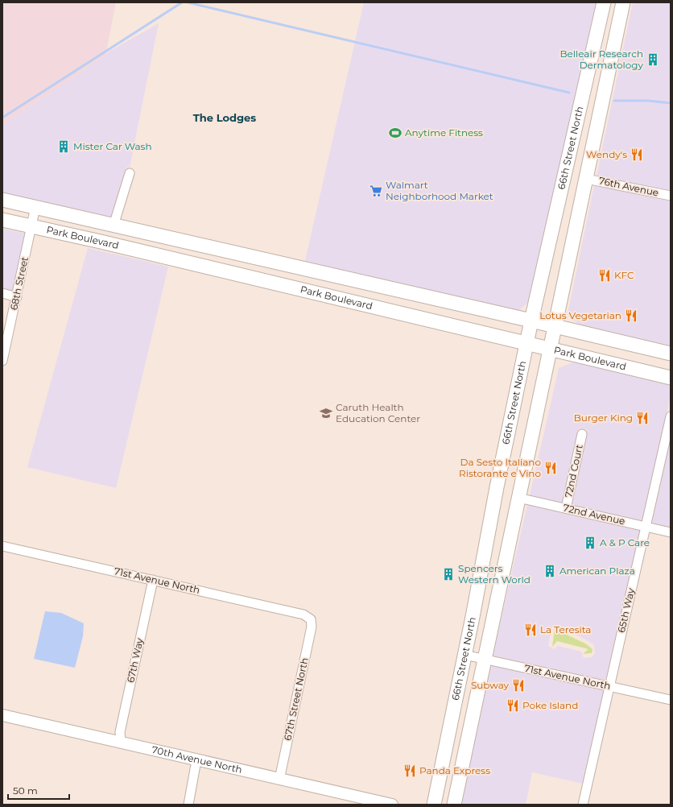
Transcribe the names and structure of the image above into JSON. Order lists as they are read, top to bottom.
{
  "streets": {
    "main road": ["66th Street North", "Park Boulevard"],
    "street": [
      "76th Avenue",
      "68th Street",
      "72nd Court",
      "72nd Avenue",
      "71st Avenue North",
      "65th Way",
      "67th Way",
      "67th Street North",
      "70th Avenue North"
    ]
  },
  "crossings": [
    ["66th Street North", "76th Avenue"],
    ["66th Street North", "Park Boulevard"],
    ["66th Street North", "72nd Avenue"],
    ["66th Street North", "71st Avenue North"],
    ["Park Boulevard", "68th Street"],
    ["72nd Court", "72nd Avenue"],
    ["72nd Avenue", "65th Way"],
    ["71st Avenue North", "65th Way"],
    ["71st Avenue North", "67th Way"],
    ["71st Avenue North", "67th Street North"],
    ["67th Way", "70th Avenue North"],
    ["67th Street North", "70th Avenue North"]
  ],
  "districts": ["The Lodges"],
  "places": {
    "building": [
      "Belleair Research Dermatology",
      "Mister Car Wash",
      "A & P Care",
      "American Plaza",
      "Spencers Western World"
    ],
    "sports": ["Anytime Fitness"],
    "restaurant": [
      "Wendy's",
      "KFC",
      "Lotus Vegetarian",
      "Burger King",
      "Da Sesto Italiano Ristorante e Vino",
      "La Teresita",
      "Subway",
      "Poke Island",
      "Panda Express"
    ],
    "supermarket": ["Walmart Neighborhood Market"],
    "school or university": ["Caruth Health Education Center"]
  },
  "scale_bar": "50 m"
}
